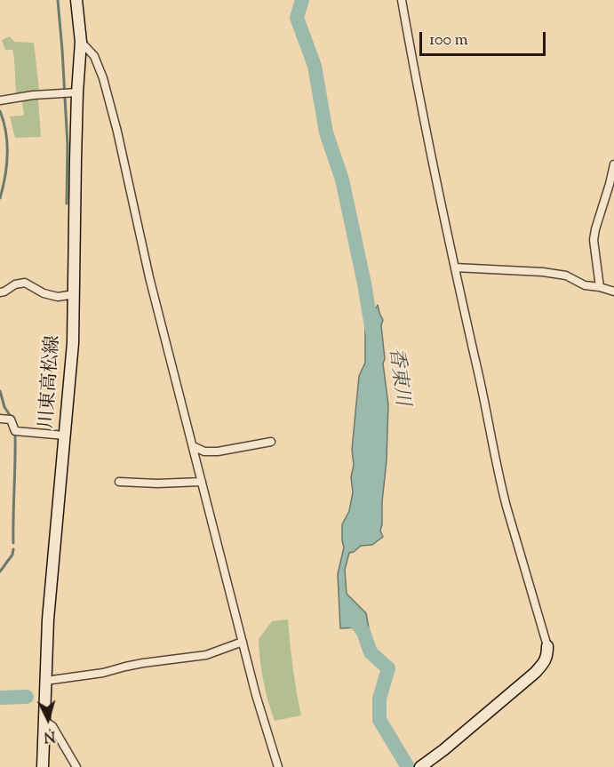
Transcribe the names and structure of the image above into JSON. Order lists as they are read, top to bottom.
{
  "streets": {
    "main road": ["川東高松線"]
  },
  "water": ["香東川"],
  "scale_bar": "100 m",
  "north": "bottom"
}
